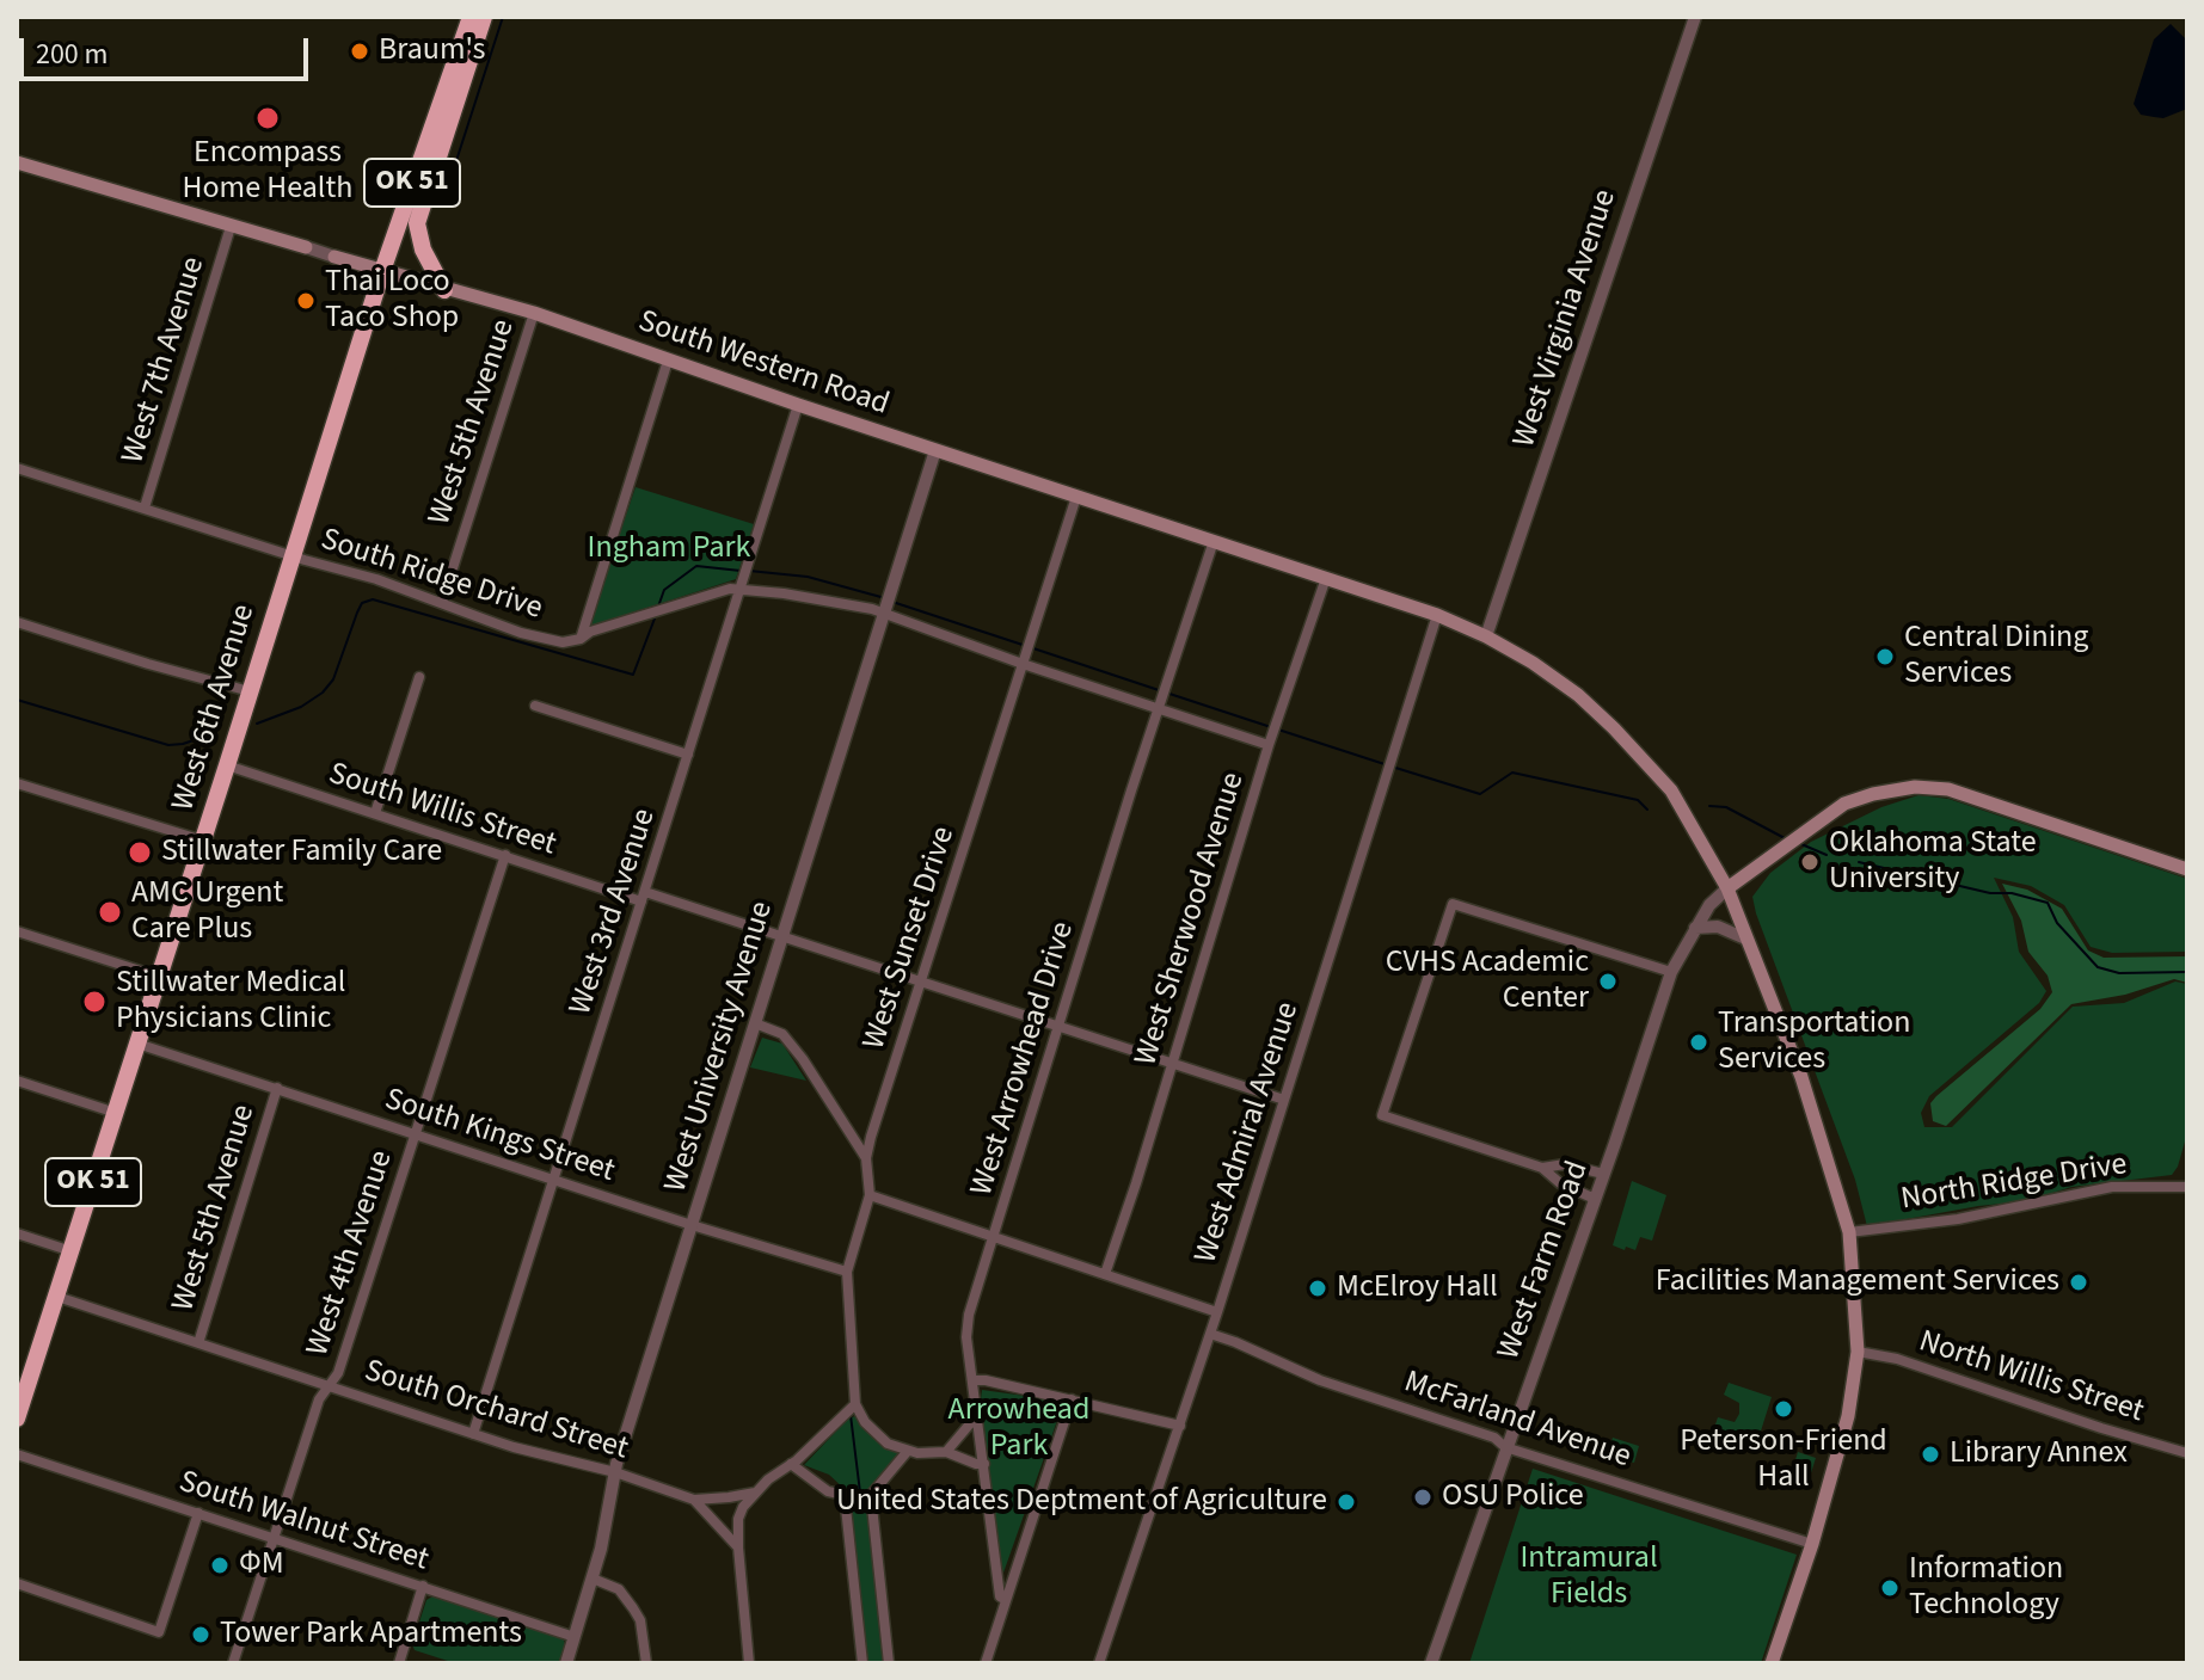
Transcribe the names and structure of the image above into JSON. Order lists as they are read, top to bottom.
{
  "streets": {
    "highway": ["OK 51", "West 6th Avenue"],
    "main road": ["South Western Road"],
    "street": [
      "West Virginia Avenue",
      "West 7th Avenue",
      "West 5th Avenue",
      "South Ridge Drive",
      "South Willis Street",
      "West 3rd Avenue",
      "West Sherwood Avenue",
      "West Sunset Drive",
      "West University Avenue",
      "West Arrowhead Drive",
      "West Admiral Avenue",
      "South Kings Street",
      "North Ridge Drive",
      "West 4th Avenue",
      "West Farm Road",
      "North Willis Street",
      "South Orchard Street",
      "McFarland Avenue",
      "South Walnut Street"
    ]
  },
  "crossings": [
    ["West Virginia Avenue", "South Western Road"],
    ["West 7th Avenue", "South Western Road"],
    ["West 7th Avenue", "South Ridge Drive"],
    ["South Western Road", "West 5th Avenue"],
    ["South Western Road", "West 6th Avenue"],
    ["South Western Road", "West 3rd Avenue"],
    ["South Western Road", "West Sherwood Avenue"],
    ["South Western Road", "West Sunset Drive"],
    ["South Western Road", "West University Avenue"],
    ["South Western Road", "West Arrowhead Drive"],
    ["South Western Road", "West Admiral Avenue"],
    ["South Western Road", "North Ridge Drive"],
    ["South Western Road", "West Farm Road"],
    ["South Western Road", "North Willis Street"],
    ["South Western Road", "McFarland Avenue"],
    ["West 5th Avenue", "South Ridge Drive"],
    ["West 5th Avenue", "South Kings Street"],
    ["West 5th Avenue", "South Orchard Street"],
    ["South Ridge Drive", "West 6th Avenue"],
    ["South Ridge Drive", "West 3rd Avenue"],
    ["South Ridge Drive", "West Sherwood Avenue"],
    ["South Ridge Drive", "West Sunset Drive"],
    ["South Ridge Drive", "West University Avenue"],
    ["South Ridge Drive", "West Arrowhead Drive"],
    ["West 6th Avenue", "South Willis Street"],
    ["West 6th Avenue", "South Kings Street"],
    ["West 6th Avenue", "South Orchard Street"],
    ["South Willis Street", "West 3rd Avenue"],
    ["South Willis Street", "West Sherwood Avenue"],
    ["South Willis Street", "West Sunset Drive"],
    ["South Willis Street", "West University Avenue"],
    ["South Willis Street", "West Arrowhead Drive"],
    ["South Willis Street", "West Admiral Avenue"],
    ["South Willis Street", "West 4th Avenue"],
    ["West 3rd Avenue", "South Kings Street"],
    ["West 3rd Avenue", "South Orchard Street"],
    ["West Sunset Drive", "South Kings Street"],
    ["West University Avenue", "South Kings Street"],
    ["West University Avenue", "South Orchard Street"],
    ["West University Avenue", "South Walnut Street"],
    ["West Admiral Avenue", "McFarland Avenue"],
    ["South Kings Street", "West 4th Avenue"],
    ["West 4th Avenue", "South Orchard Street"],
    ["West 4th Avenue", "South Walnut Street"],
    ["West Farm Road", "McFarland Avenue"]
  ],
  "parks": ["Ingham Park", "Arrowhead Park", "Intramural Fields"],
  "places": [
    "Braum's",
    "Encompass Home Health",
    "Thai Loco Taco Shop",
    "Central Dining Services",
    "Stillwater Family Care",
    "Oklahoma State University",
    "AMC Urgent Care Plus",
    "CVHS Academic Center",
    "Stillwater Medical Physicians Clinic",
    "Transportation Services",
    "Facilities Management Services",
    "McElroy Hall",
    "Peterson-Friend Hall",
    "Library Annex",
    "OSU Police",
    "United States Deptment of Agriculture",
    "ΦΜ",
    "Information Technology",
    "Tower Park Apartments"
  ],
  "scale_bar": "200 m"
}
